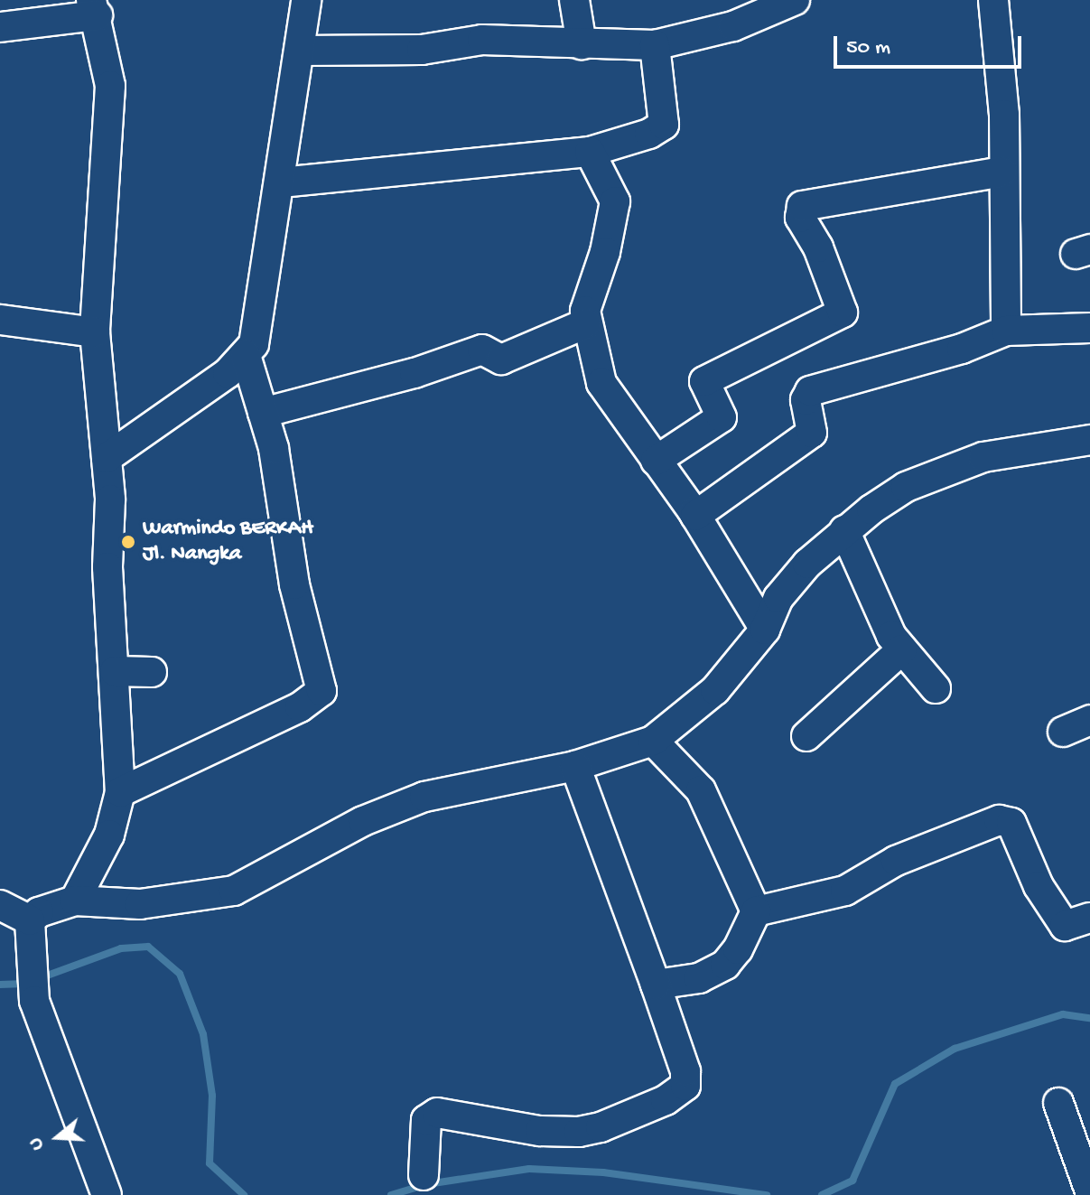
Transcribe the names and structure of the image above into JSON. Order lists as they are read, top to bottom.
{
  "places": ["Warmindo BERKAH Jl. Nangka"],
  "scale_bar": "50 m",
  "north": "left"
}
